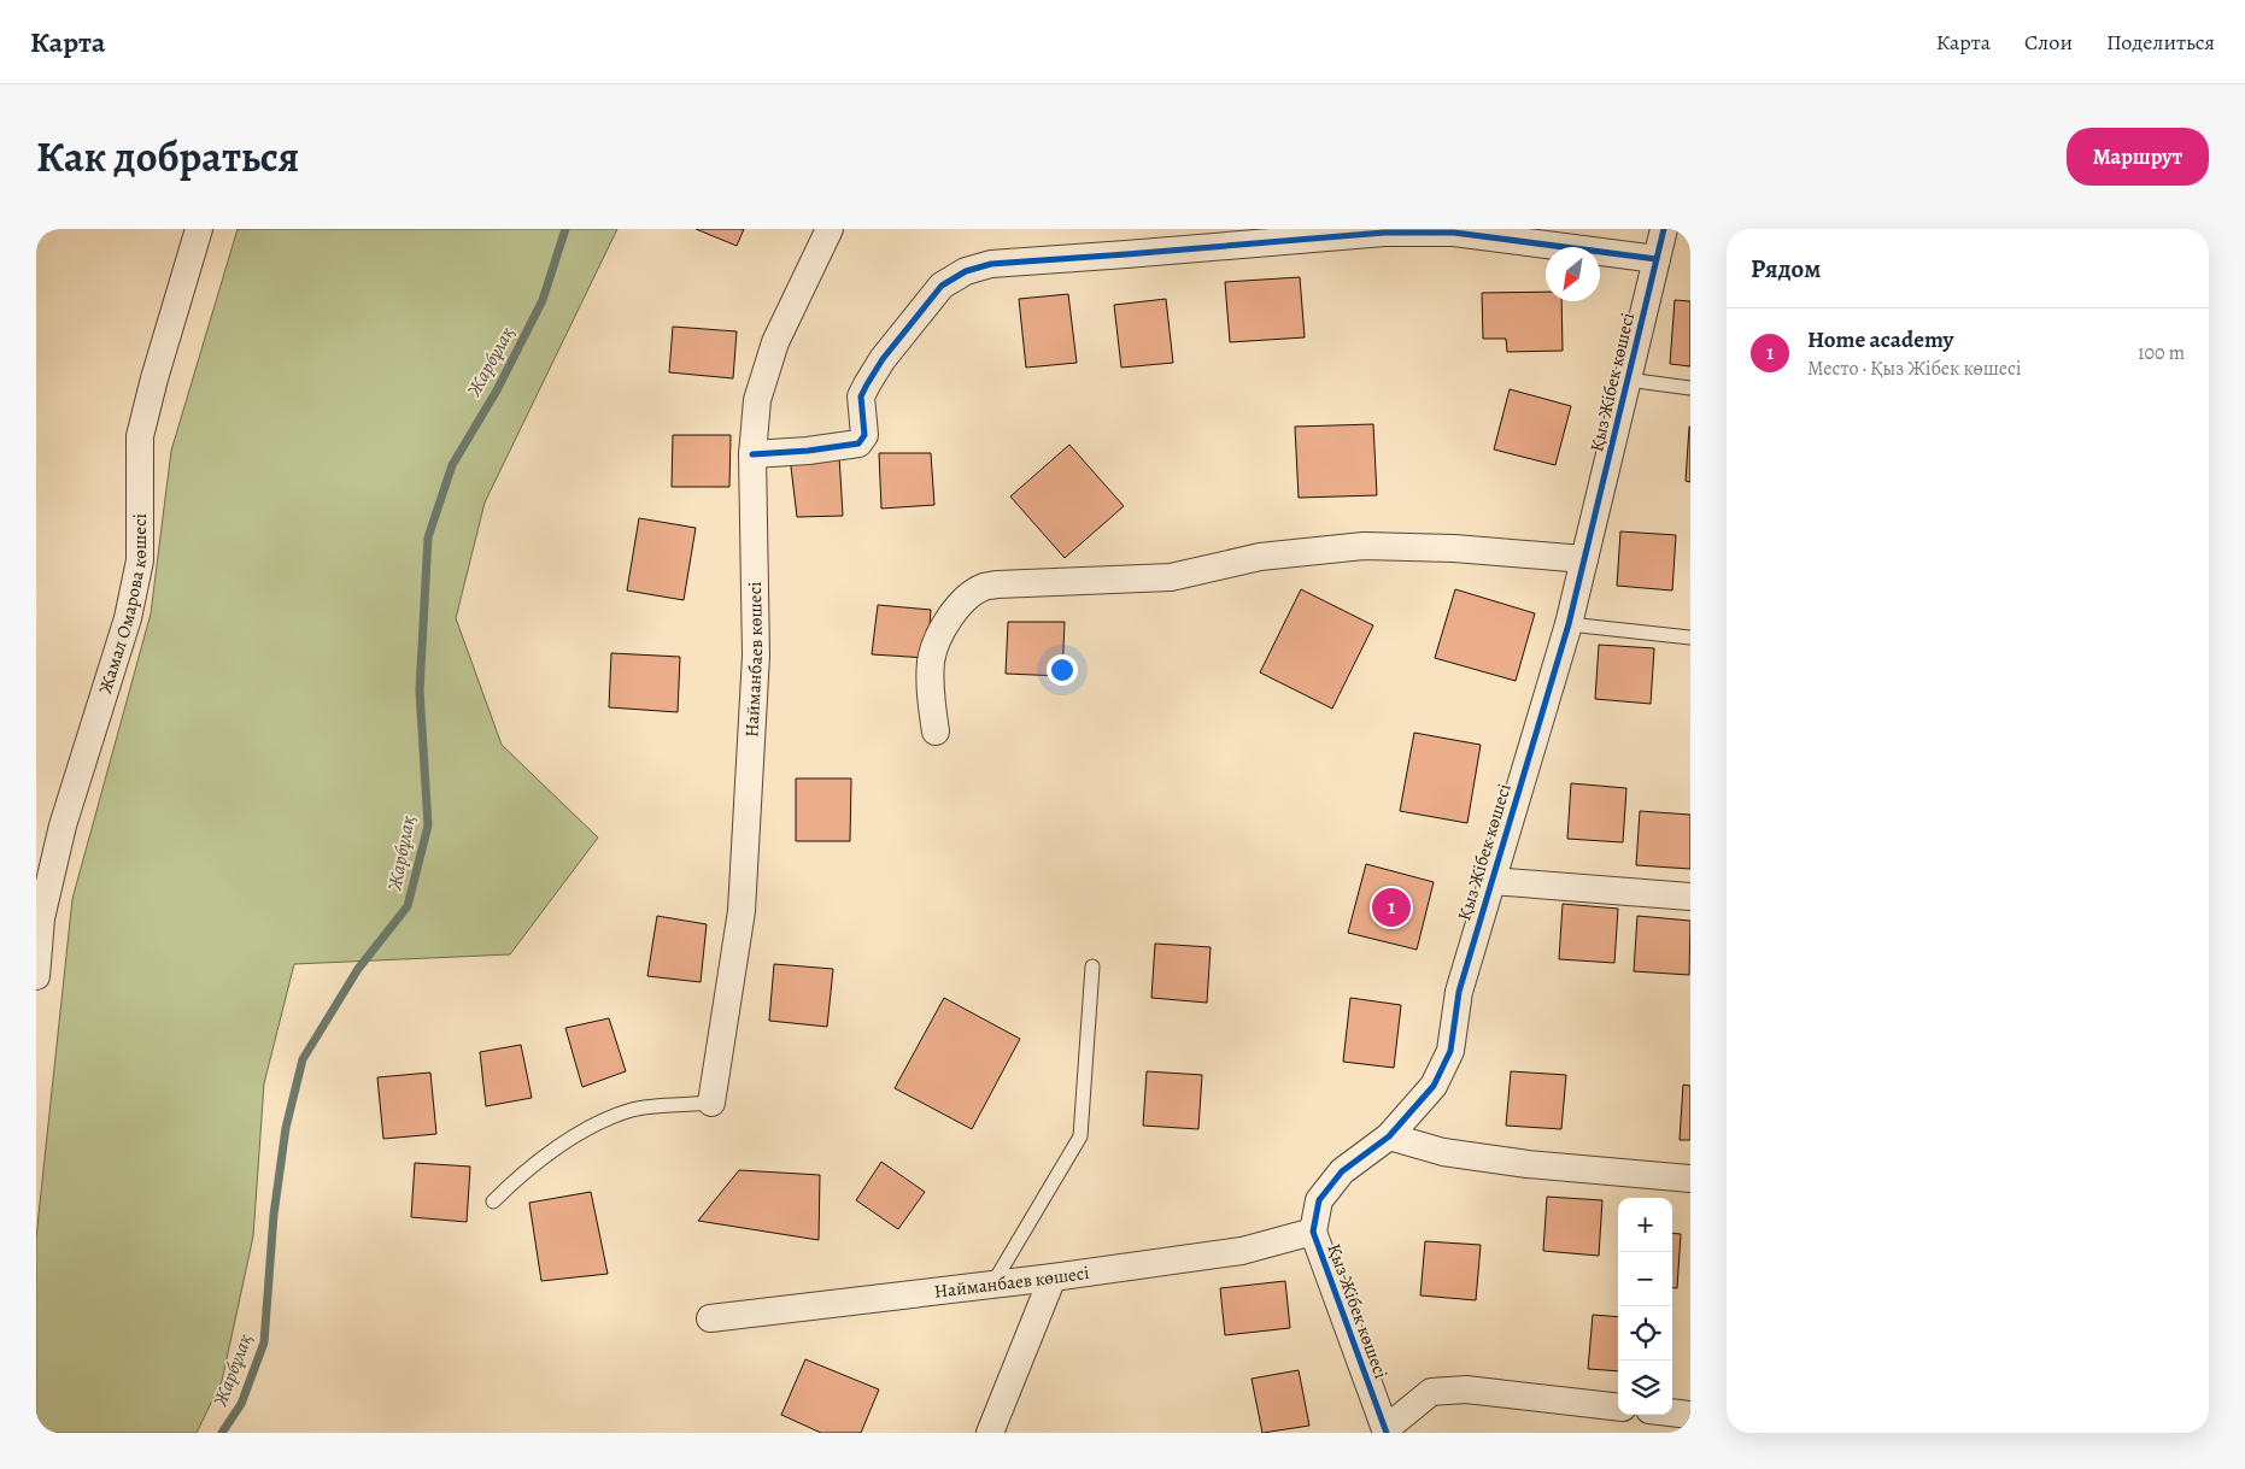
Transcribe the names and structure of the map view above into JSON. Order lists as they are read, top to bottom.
{
  "streets": {
    "street": ["Қыз Жібек көшесі", "Жамал Омарова көшесі", "Найманбаев көшесі"]
  },
  "crossings": [
    ["Қыз Жібек көшесі", "Найманбаев көшесі"]
  ],
  "water": ["Жарбұлақ"],
  "north": "bottom left",
  "page": {
    "header": "Карта",
    "nav": ["Карта", "Слои", "Поделиться"],
    "title": "Как добраться",
    "buttons": "Маршрут",
    "heading": "Рядом",
    "list": [
      {
        "mark": "1",
        "name": "Home academy",
        "note": "Место · Қыз Жібек көшесі",
        "value": "100 m"
      }
    ],
    "pins": "1",
    "map_buttons": ["+", "−"]
  }
}
